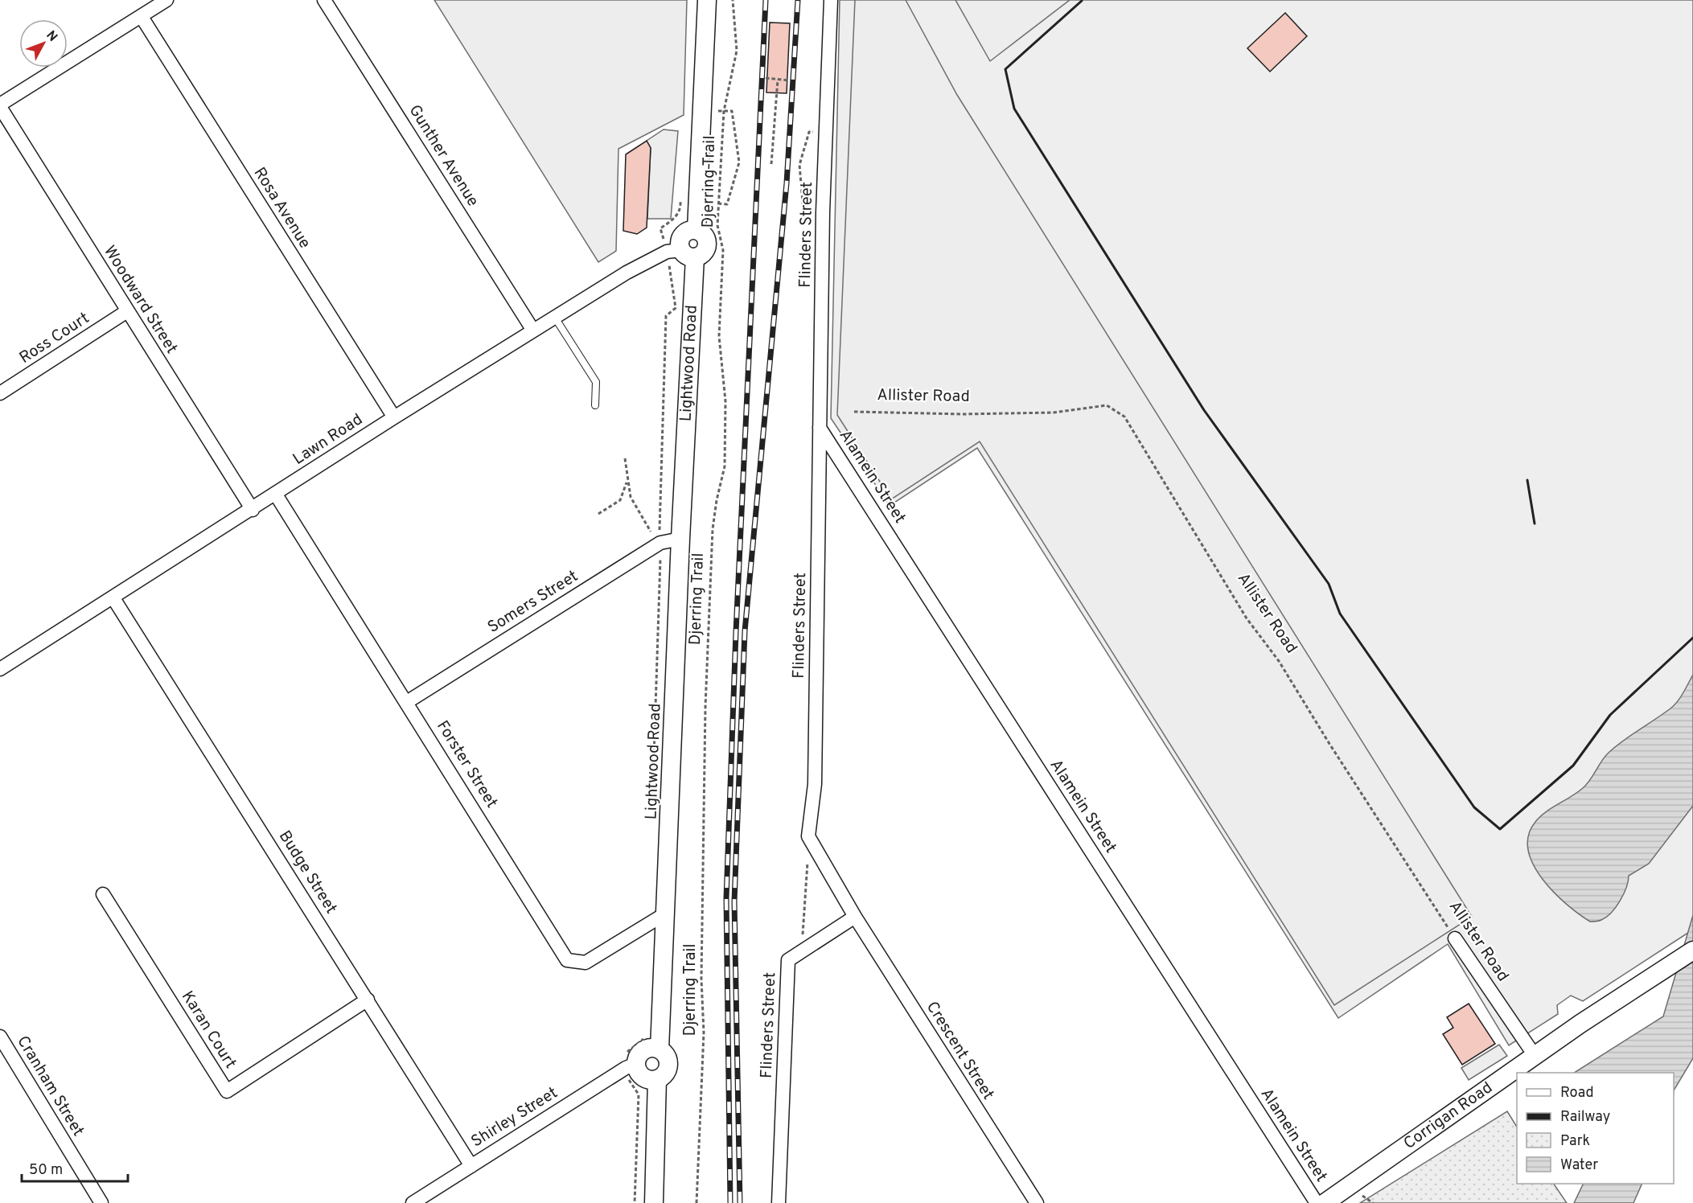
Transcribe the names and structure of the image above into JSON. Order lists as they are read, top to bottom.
{
  "streets": {
    "main road": ["Lightwood Road", "Corrigan Road"],
    "street": [
      "Gunther Avenue",
      "Rosa Avenue",
      "Flinders Street",
      "Woodward Street",
      "Ross Court",
      "Allister Road",
      "Lawn Road",
      "Alamein Street",
      "Somers Street",
      "Forster Street",
      "Budge Street",
      "Karan Court",
      "Crescent Street",
      "Cranham Street",
      "Shirley Street"
    ],
    "path": ["Djerring Trail"]
  },
  "crossings": [
    ["Gunther Avenue", "Lawn Road"],
    ["Rosa Avenue", "Lawn Road"],
    ["Flinders Street", "Alamein Street"],
    ["Flinders Street", "Crescent Street"],
    ["Woodward Street", "Ross Court"],
    ["Woodward Street", "Lawn Road"],
    ["Lightwood Road", "Lawn Road"],
    ["Lightwood Road", "Somers Street"],
    ["Lightwood Road", "Forster Street"],
    ["Lightwood Road", "Shirley Street"],
    ["Allister Road", "Corrigan Road"],
    ["Lawn Road", "Forster Street"],
    ["Lawn Road", "Budge Street"],
    ["Somers Street", "Forster Street"],
    ["Budge Street", "Karan Court"],
    ["Budge Street", "Shirley Street"]
  ],
  "legend": [
    "Road",
    "Railway",
    "Park",
    "Water"
  ],
  "scale_bar": "50 m",
  "north": "top right"
}
